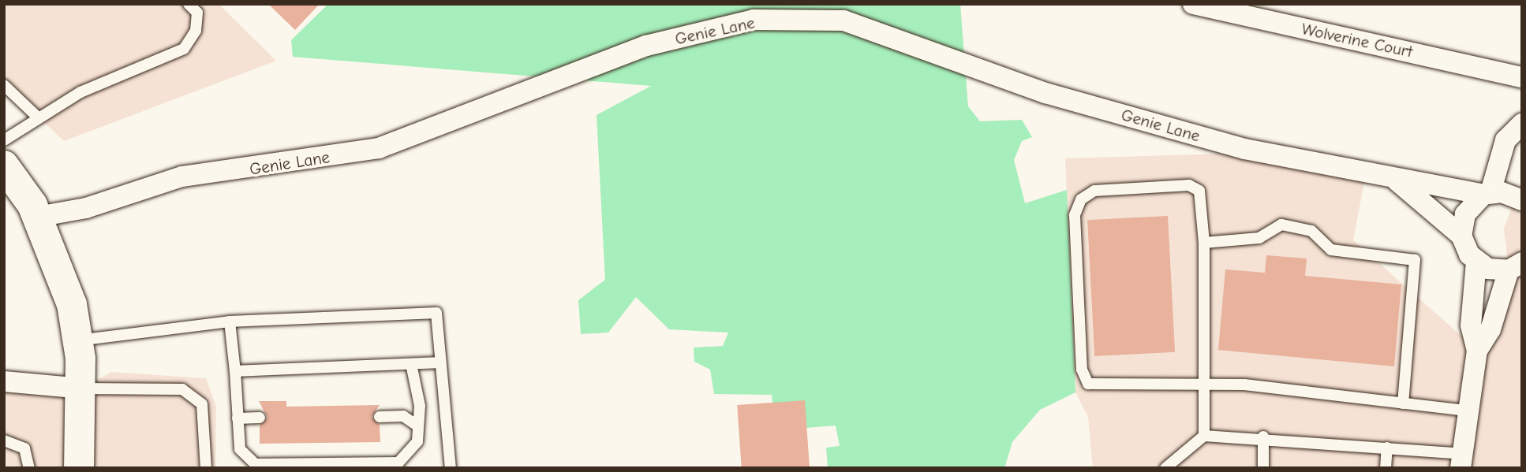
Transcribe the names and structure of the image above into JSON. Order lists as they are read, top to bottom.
{
  "streets": {
    "street": ["Genie Lane", "Wolverine Court"]
  }
}
